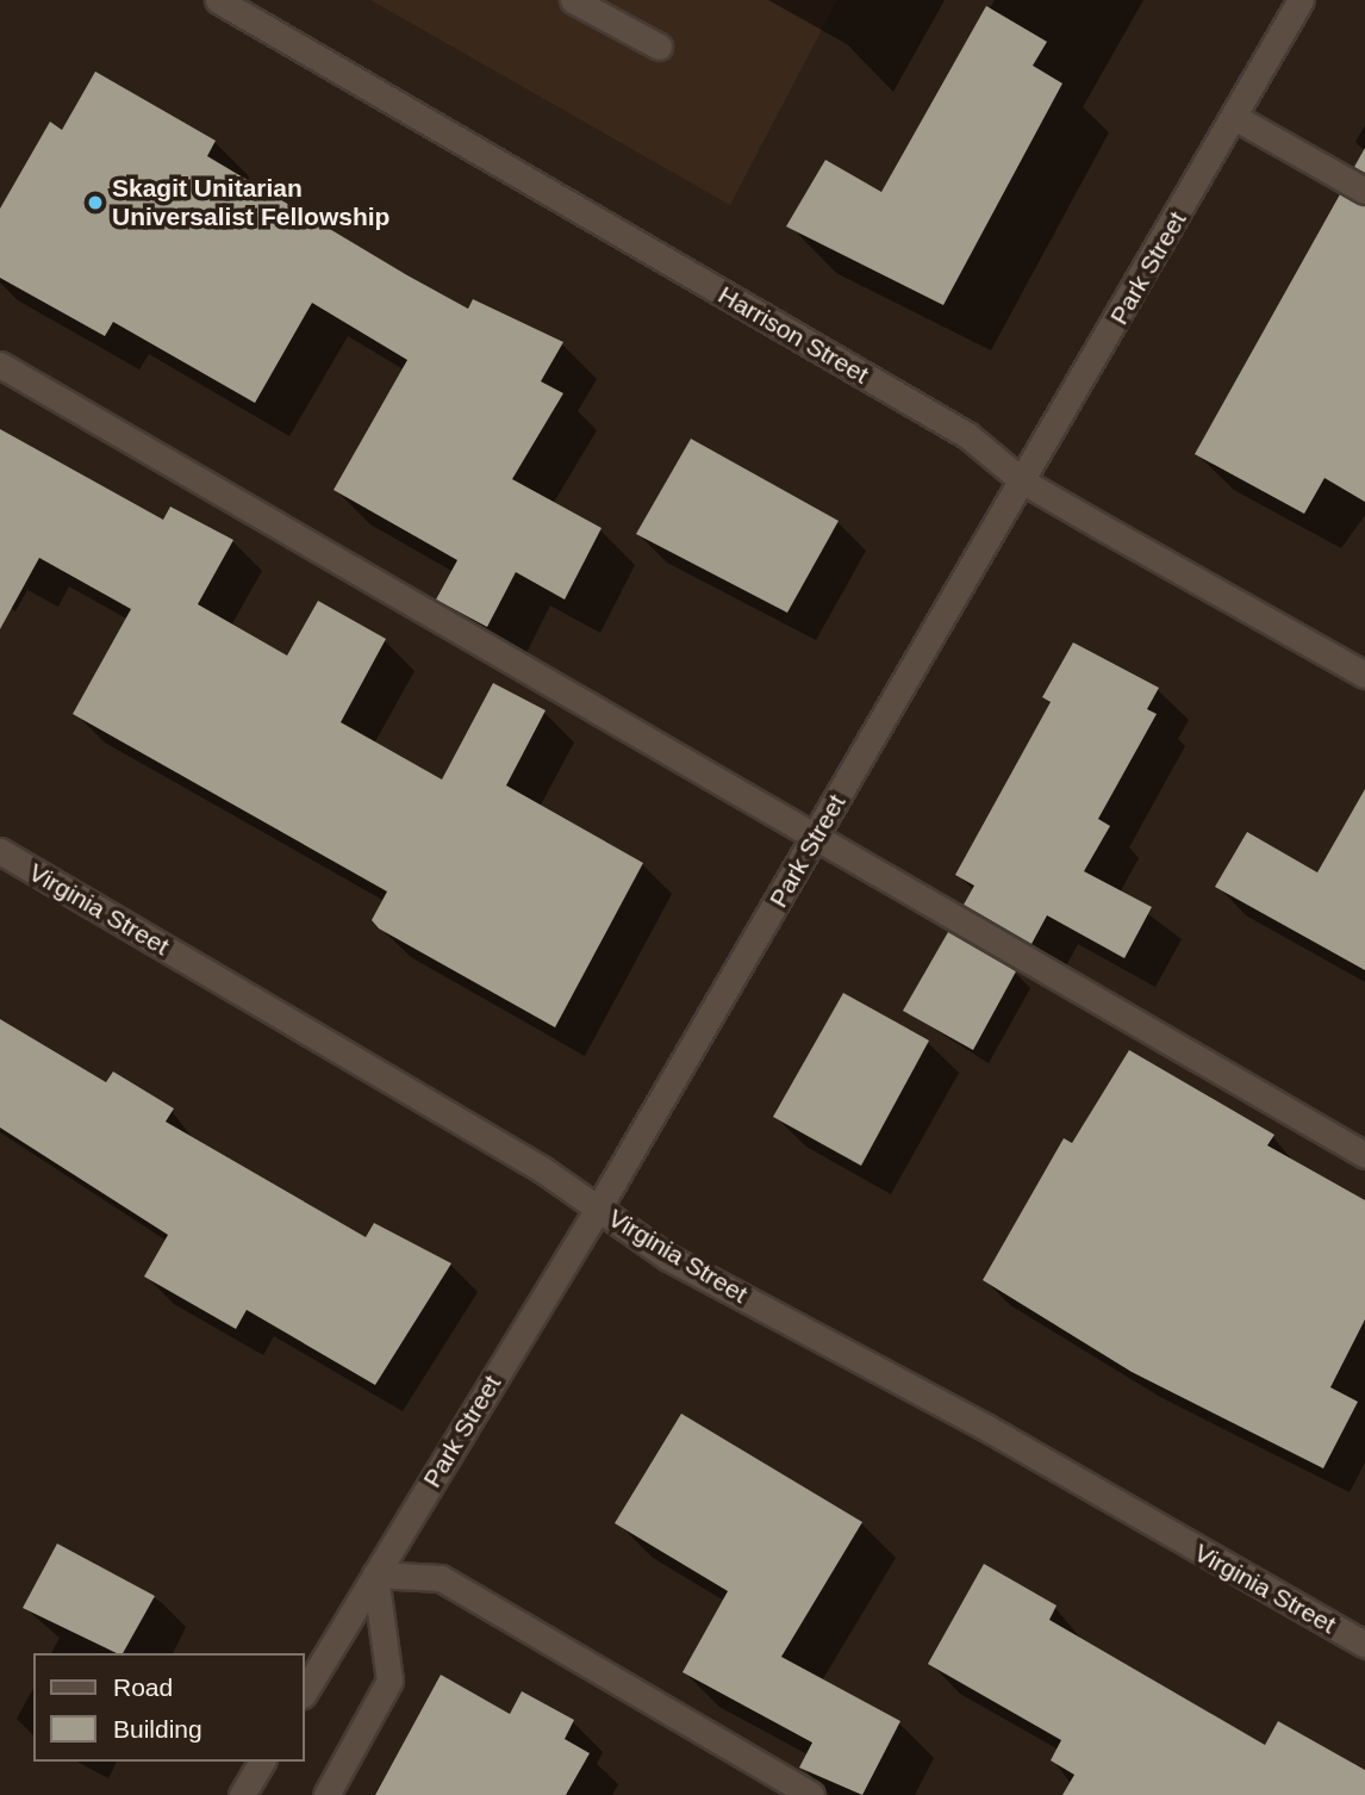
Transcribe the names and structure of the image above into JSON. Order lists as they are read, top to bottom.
{
  "streets": {
    "street": ["Park Street", "Harrison Street", "Virginia Street"]
  },
  "crossings": [
    ["Park Street", "Harrison Street"],
    ["Park Street", "Virginia Street"]
  ],
  "places": ["Skagit Unitarian Universalist Fellowship"],
  "legend": ["Road", "Building"]
}
